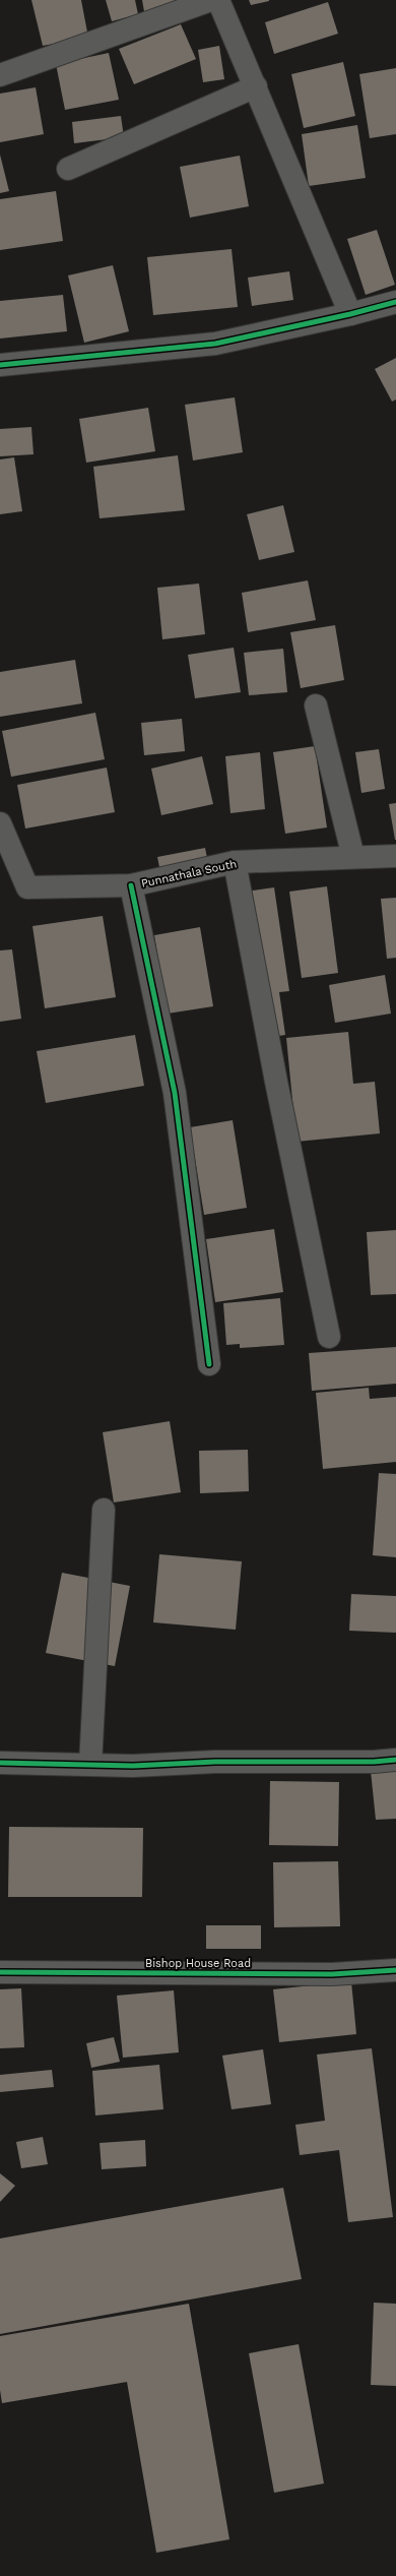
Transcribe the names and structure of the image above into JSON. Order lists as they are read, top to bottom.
{
  "streets": {
    "street": ["Punnathala South", "Bishop House Road"]
  }
}
